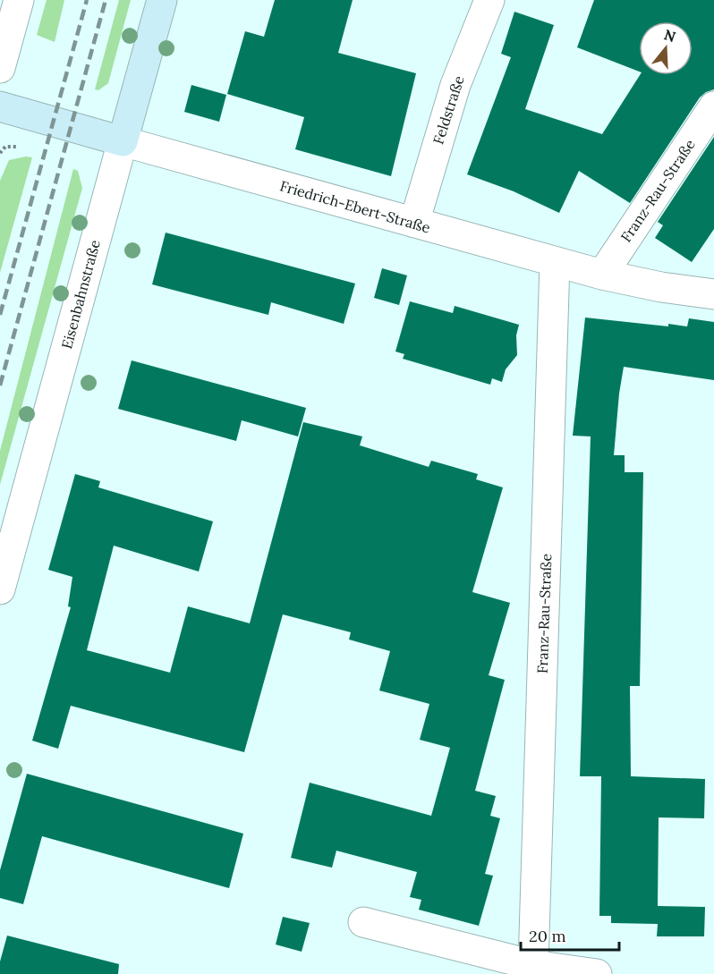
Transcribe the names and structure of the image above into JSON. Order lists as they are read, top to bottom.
{
  "streets": {
    "street": [
      "Feldstraße",
      "Franz-Rau-Straße",
      "Friedrich-Ebert-Straße",
      "Eisenbahnstraße"
    ]
  },
  "crossings": [
    ["Feldstraße", "Friedrich-Ebert-Straße"],
    ["Franz-Rau-Straße", "Friedrich-Ebert-Straße"],
    ["Friedrich-Ebert-Straße", "Eisenbahnstraße"]
  ],
  "scale_bar": "20 m",
  "north": "top"
}
